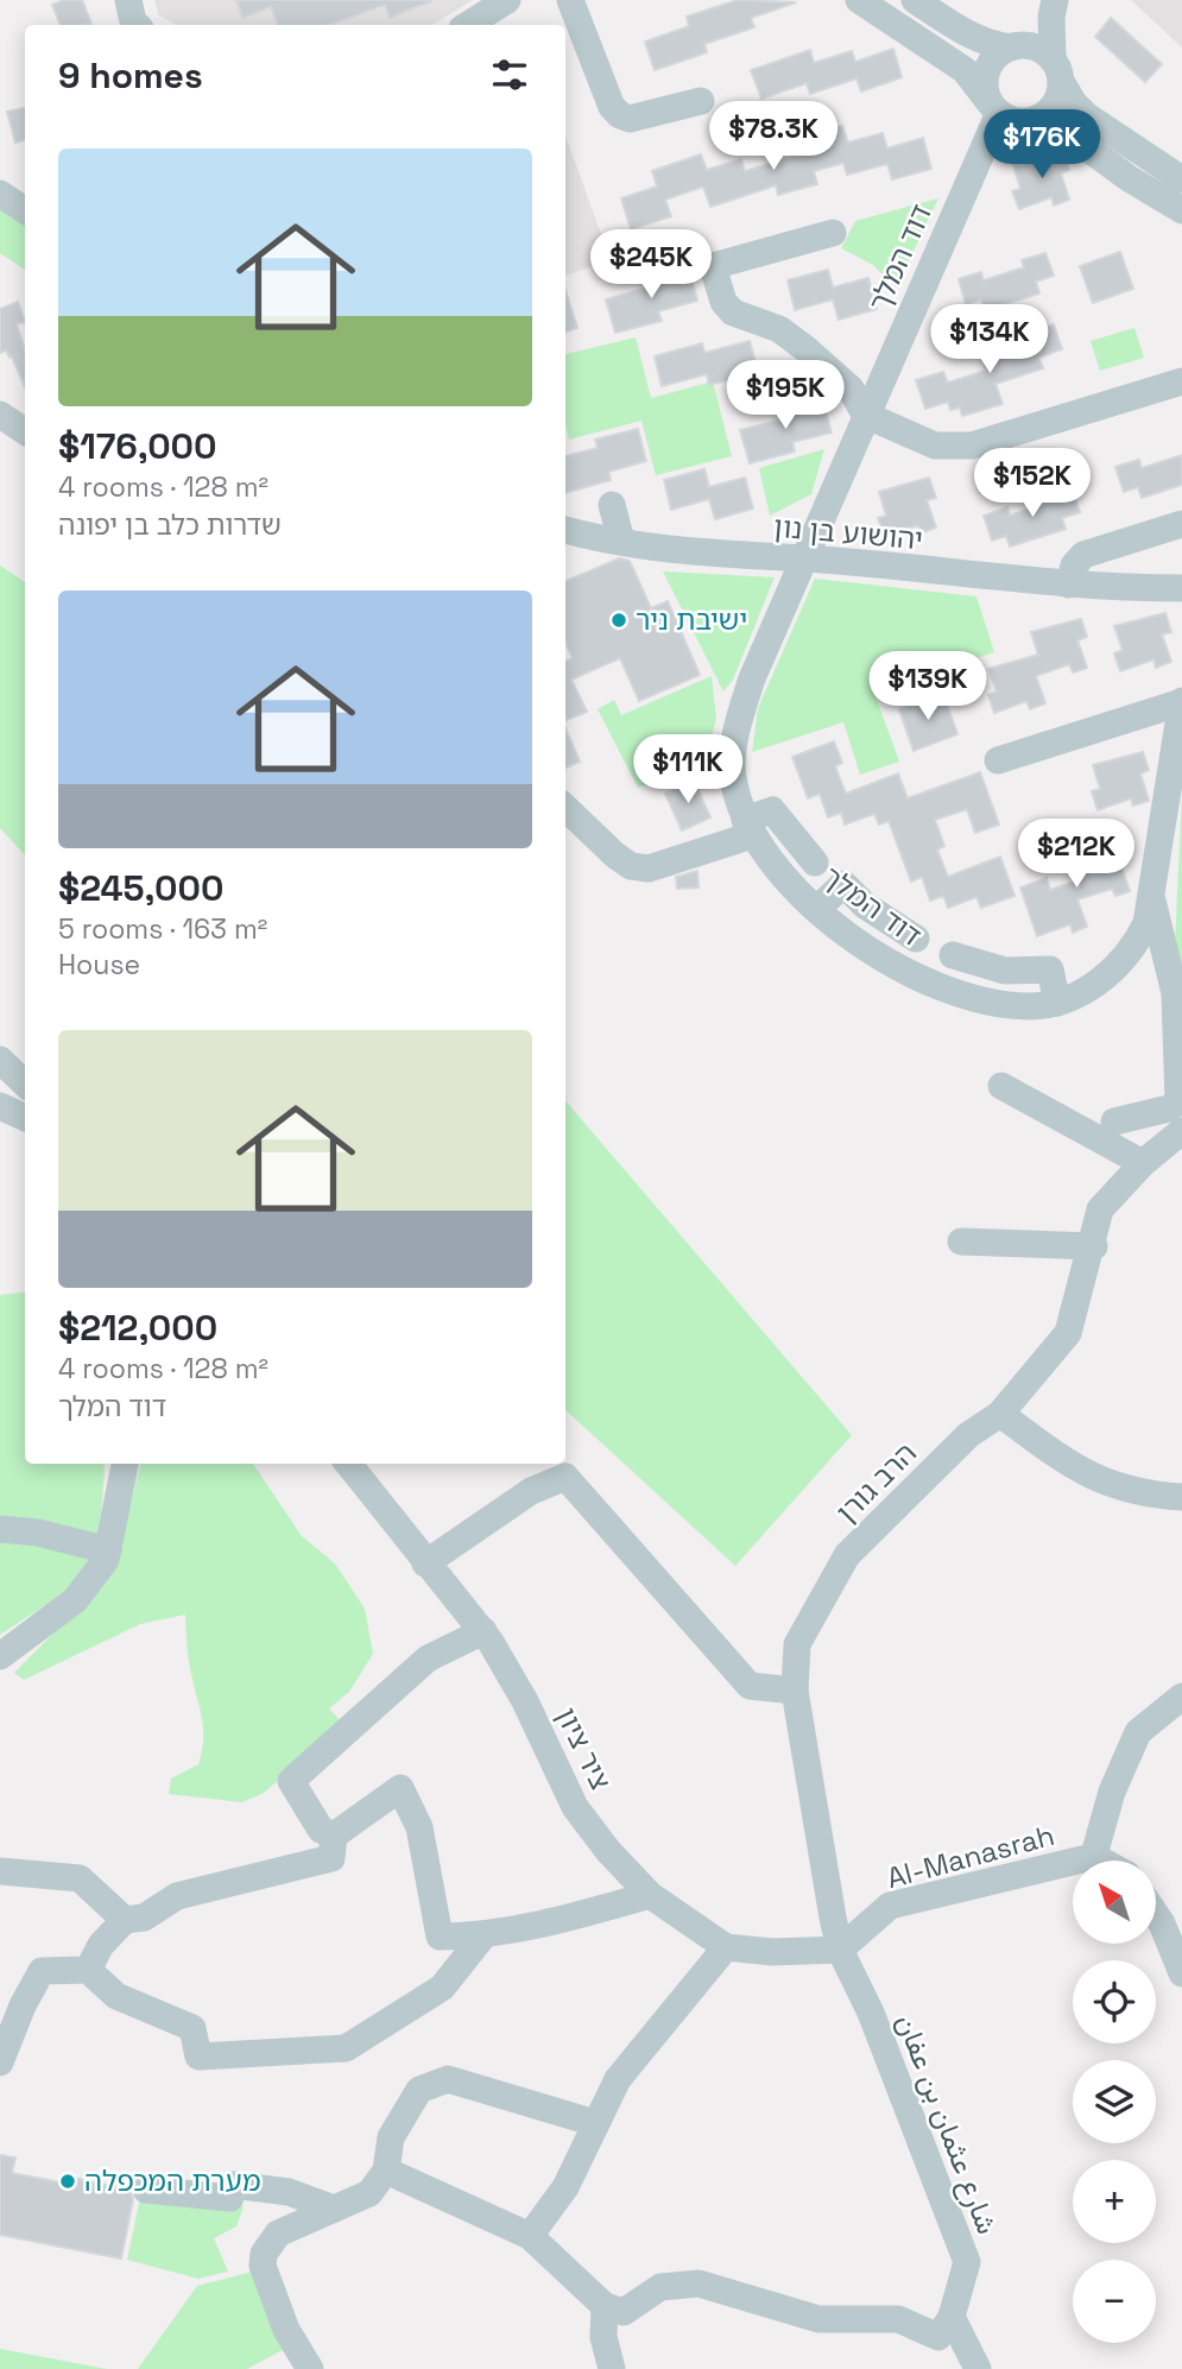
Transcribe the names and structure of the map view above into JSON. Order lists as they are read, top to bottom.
{
  "streets": {
    "street": [
      "דוד המלך",
      "יהושוע בן נון",
      "הרב גורן",
      "ציר ציון",
      "Al-Manasrah",
      "شارع عثمان بن عفان"
    ]
  },
  "crossings": [
    ["דוד המלך", "יהושוע בן נון"],
    ["הרב גורן", "ציר ציון"],
    ["הרב גורן", "Al-Manasrah"],
    ["הרב גורן", "شارع عثمان بن عفان"],
    ["ציר ציון", "Al-Manasrah"],
    ["ציר ציון", "شارع عثمان بن عفان"],
    ["Al-Manasrah", "شارع عثمان بن عفان"]
  ],
  "places": ["ישיבת ניר", "מערת המכפלה"],
  "north": "top left",
  "page": {
    "heading": "9 homes",
    "price": [
      "$78.3K",
      "$176K",
      "$245K",
      "$134K",
      "$195K",
      "$152K",
      "$139K",
      "$111K",
      "$212K"
    ],
    "list": [
      {
        "name": "$176,000",
        "note": "4 rooms · 128 m² · שדרות כלב בן יפונה"
      },
      {
        "name": "$245,000",
        "note": "5 rooms · 163 m² · House"
      },
      {
        "name": "$212,000",
        "note": "4 rooms · 128 m² · דוד המלך"
      }
    ],
    "map_buttons": ["+", "−"]
  }
}
